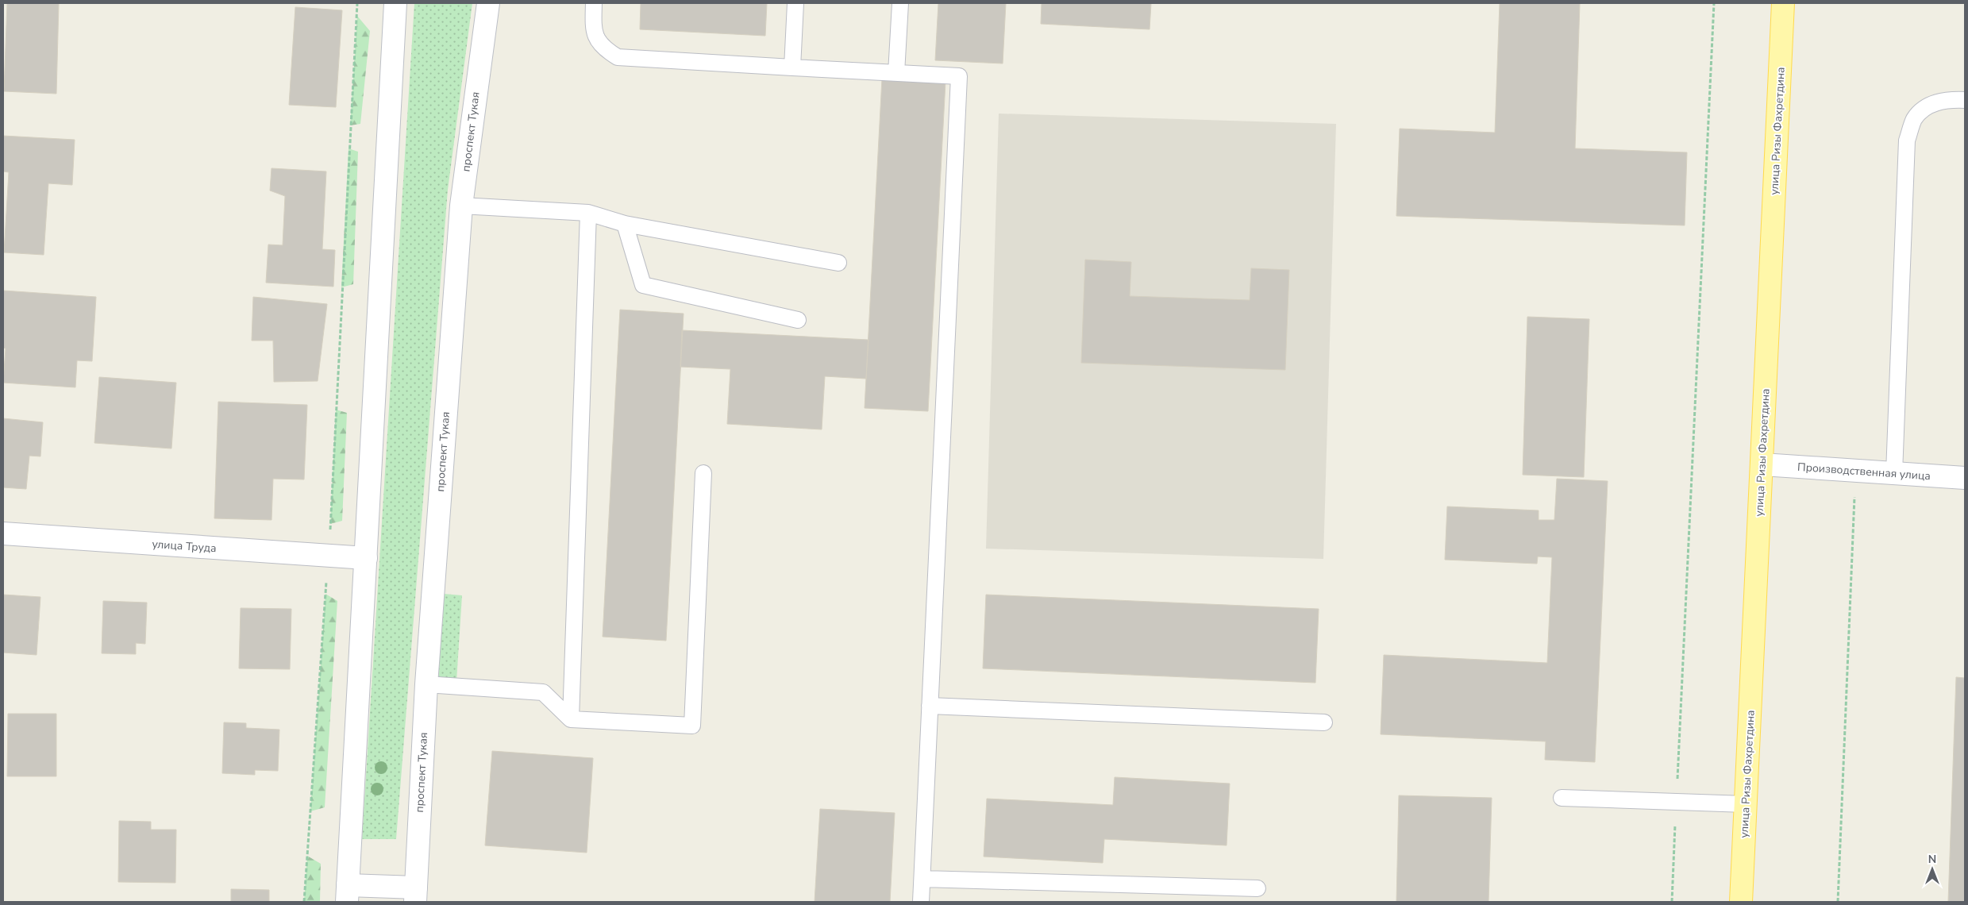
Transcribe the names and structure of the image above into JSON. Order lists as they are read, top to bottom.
{
  "streets": {
    "main road": [
      "улица Ризы Фахретдина",
      "проспект Тукая",
      "Производственная улица",
      "улица Труда"
    ]
  },
  "crossings": [
    ["улица Ризы Фахретдина", "Производственная улица"]
  ],
  "north": "top"
}
